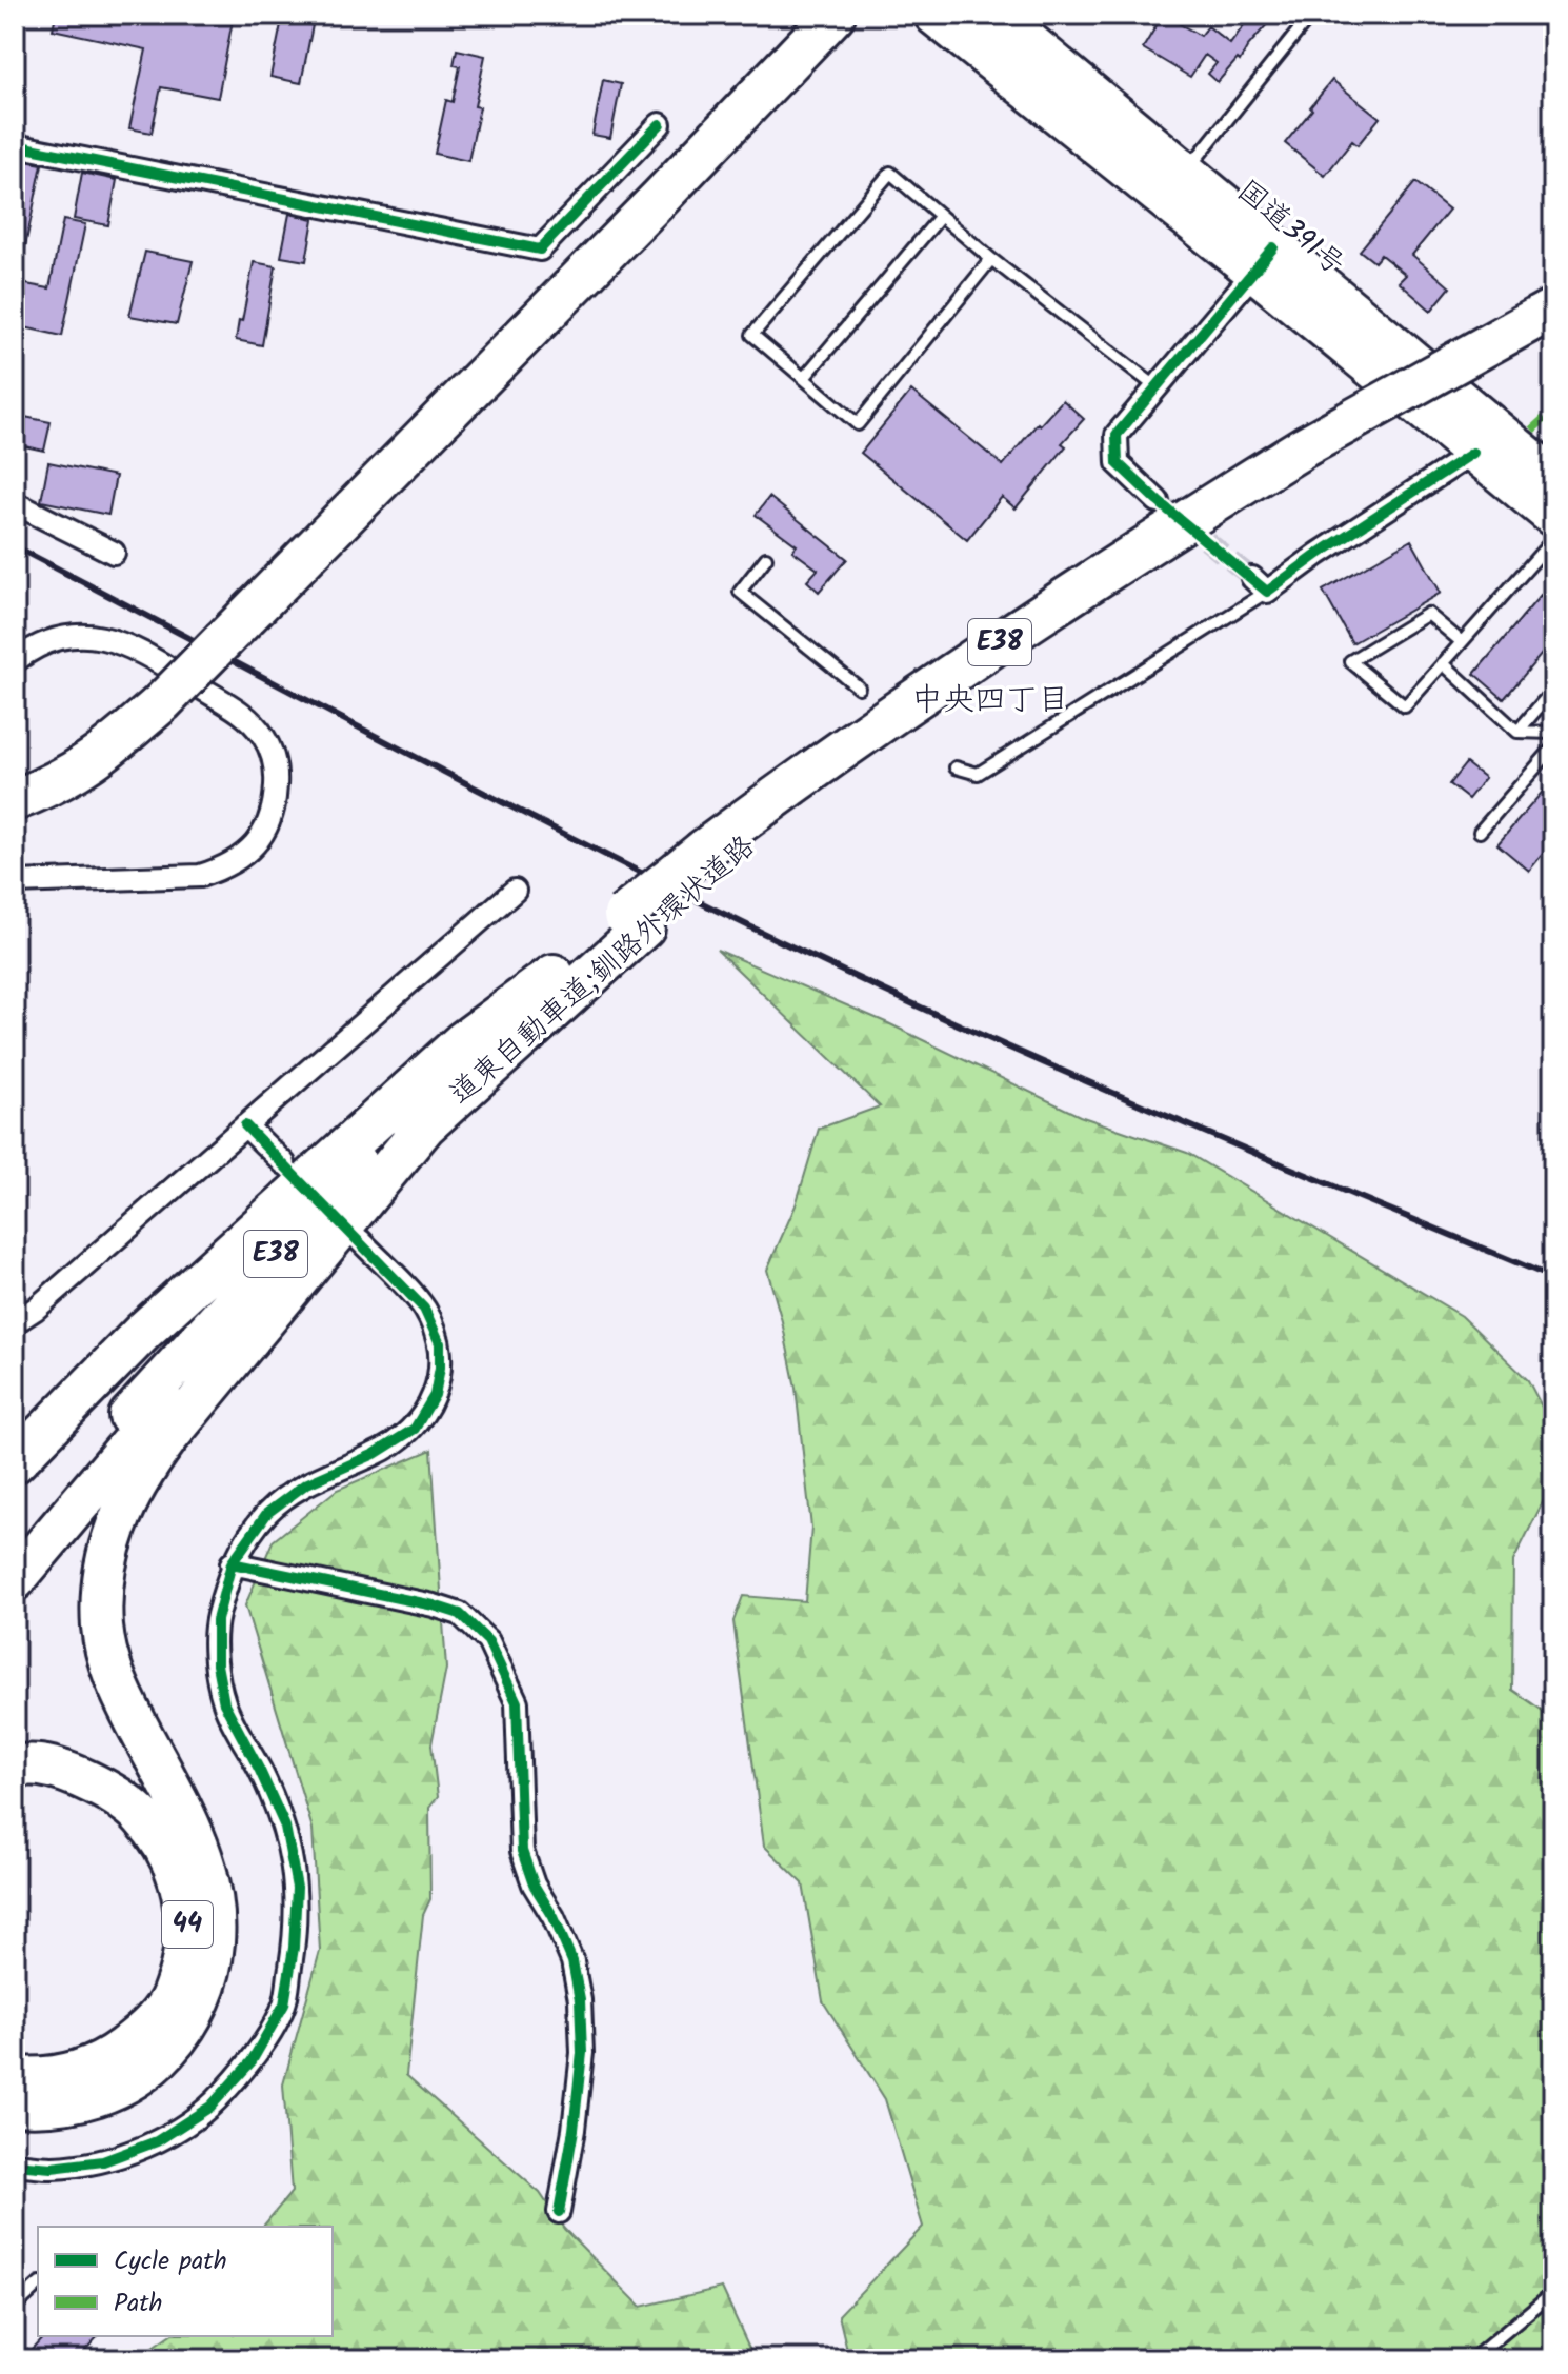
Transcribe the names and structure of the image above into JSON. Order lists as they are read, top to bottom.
{
  "streets": {
    "highway": [
      "国道391号",
      "E38",
      "道東自動車道;釧路外環状道路",
      "44"
    ]
  },
  "districts": ["中央四丁目"],
  "legend": ["Cycle path", "Path"]
}
